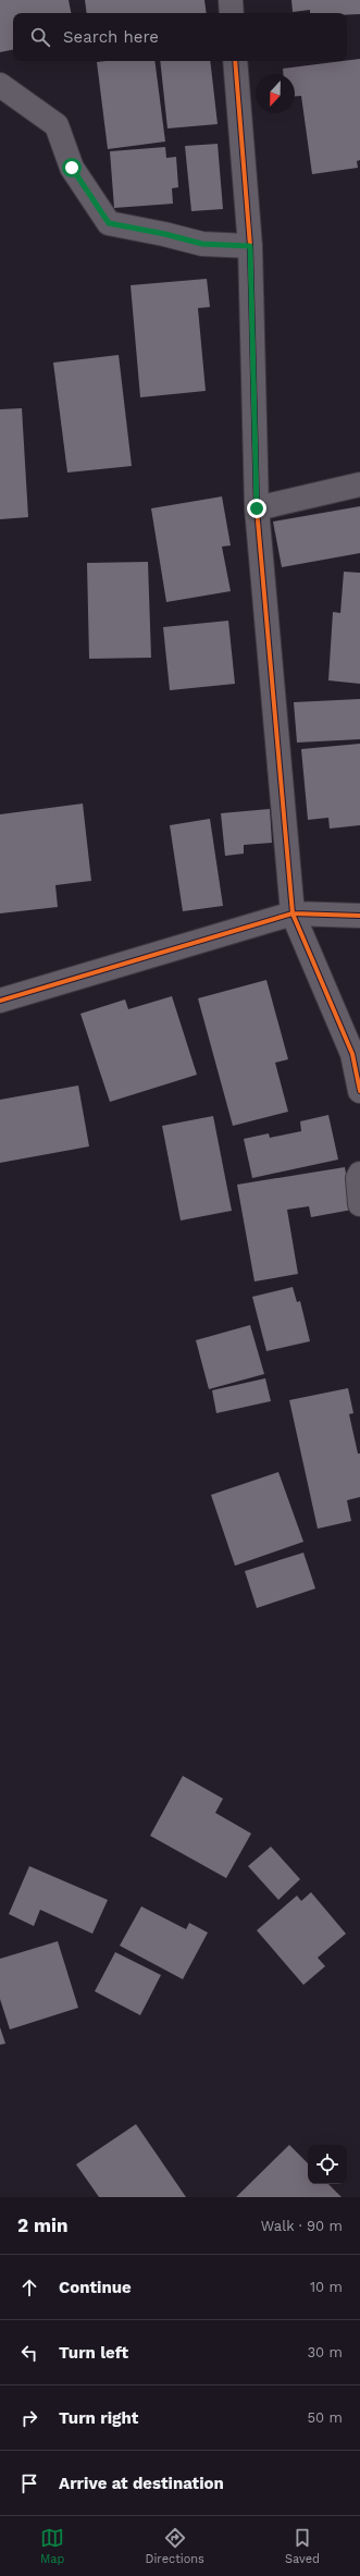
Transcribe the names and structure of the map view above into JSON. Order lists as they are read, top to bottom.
{
  "north": "bottom",
  "page": {
    "search": "Search here",
    "heading": ["2 min", "Walk · 90 m"],
    "list": [
      ["Continue", "10 m"],
      ["Turn left", "30 m"],
      ["Turn right", "50 m"],
      "Arrive at destination"
    ],
    "nav": ["Map", "Directions", "Saved"]
  }
}
